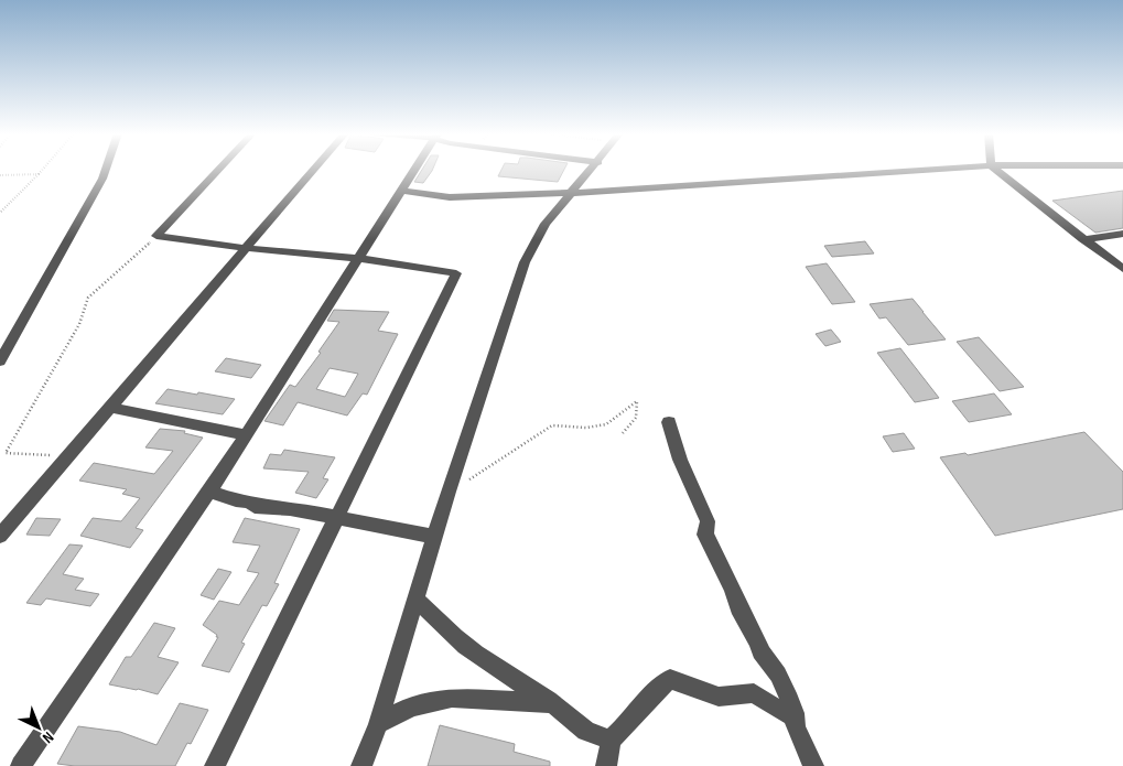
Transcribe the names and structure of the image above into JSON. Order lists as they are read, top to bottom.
{
  "north": "bottom right"
}
